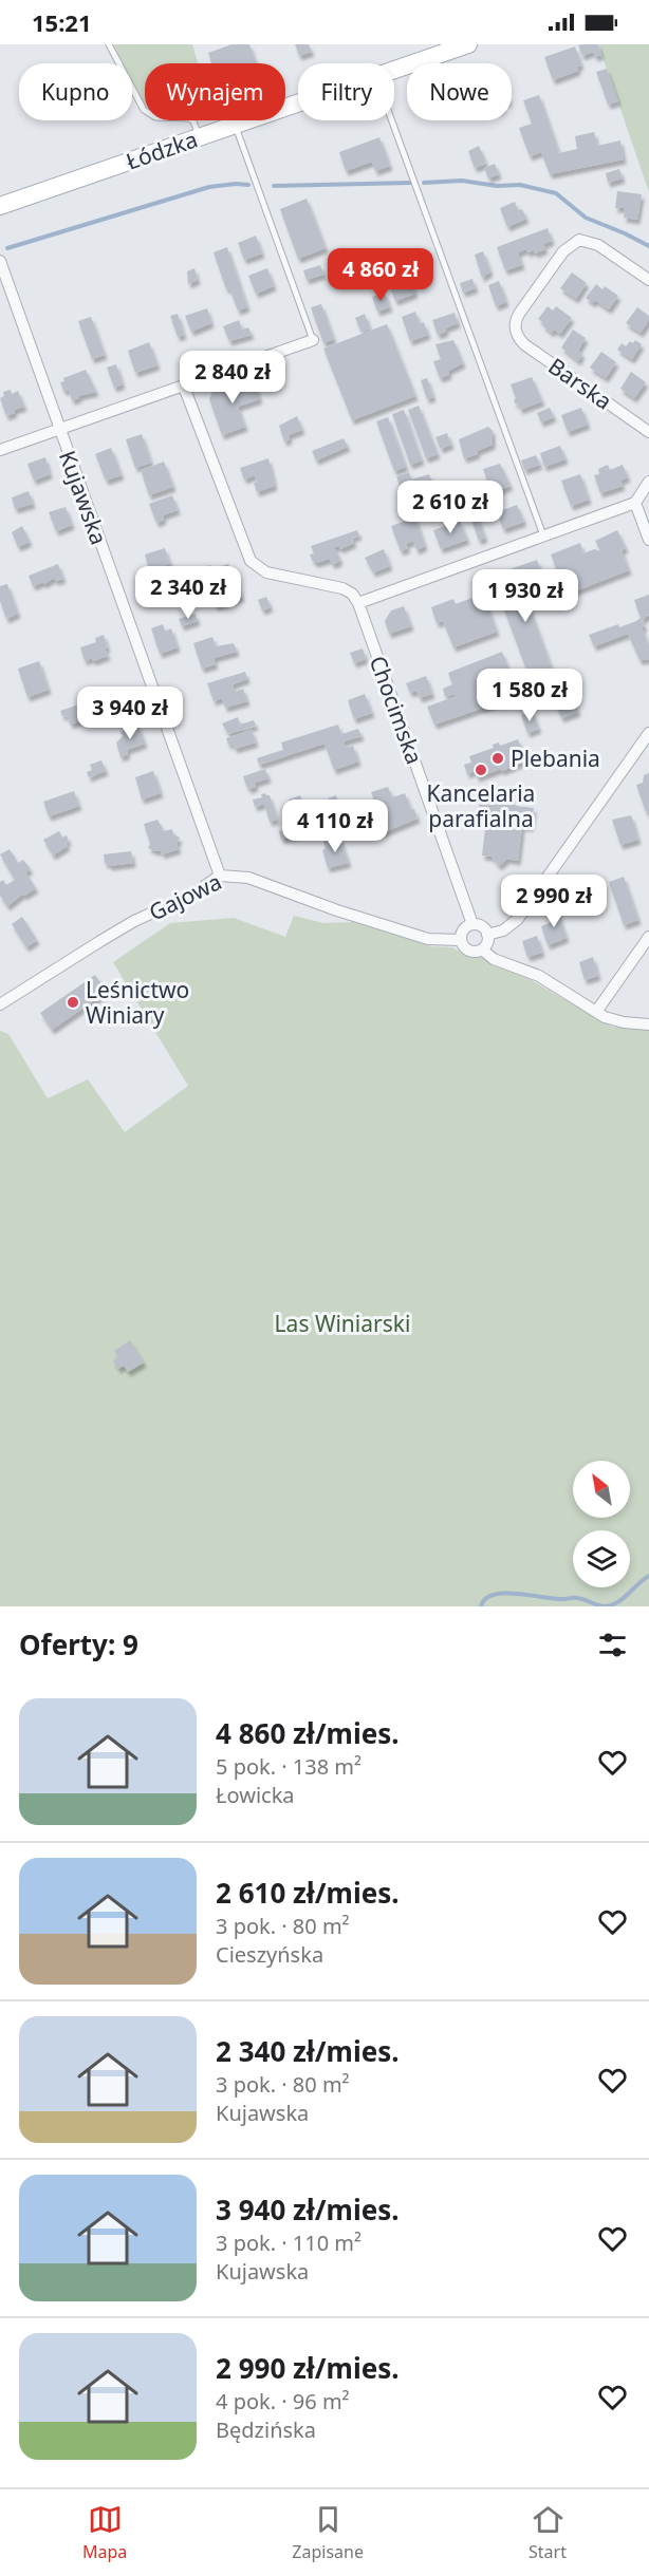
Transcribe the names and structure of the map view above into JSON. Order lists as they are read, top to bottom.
{
  "streets": {
    "main road": ["Łódzka"],
    "street": [
      "Barska",
      "Kujawska",
      "Chocimska",
      "Gajowa"
    ]
  },
  "crossings": [
    ["Kujawska", "Gajowa"],
    ["Chocimska", "Gajowa"]
  ],
  "parks": ["Las Winiarski"],
  "places": ["Plebania", "Kancelaria parafialna", "Leśnictwo Winiary"],
  "north": "top left",
  "page": {
    "status": "15:21",
    "chip": [
      "Kupno",
      "Wynajem",
      "Filtry",
      "Nowe"
    ],
    "price": [
      "4 860 zł",
      "2 840 zł",
      "2 610 zł",
      "2 340 zł",
      "1 930 zł",
      "1 580 zł",
      "3 940 zł",
      "4 110 zł",
      "2 990 zł"
    ],
    "heading": "Oferty: 9",
    "list": [
      {
        "name": "4 860 zł/mies.",
        "note": "5 pok. · 138 m² · Łowicka"
      },
      {
        "name": "2 610 zł/mies.",
        "note": "3 pok. · 80 m² · Cieszyńska"
      },
      {
        "name": "2 340 zł/mies.",
        "note": "3 pok. · 80 m² · Kujawska"
      },
      {
        "name": "3 940 zł/mies.",
        "note": "3 pok. · 110 m² · Kujawska"
      },
      {
        "name": "2 990 zł/mies.",
        "note": "4 pok. · 96 m² · Będzińska"
      }
    ],
    "tabs": ["Mapa", "Zapisane", "Start"]
  }
}
